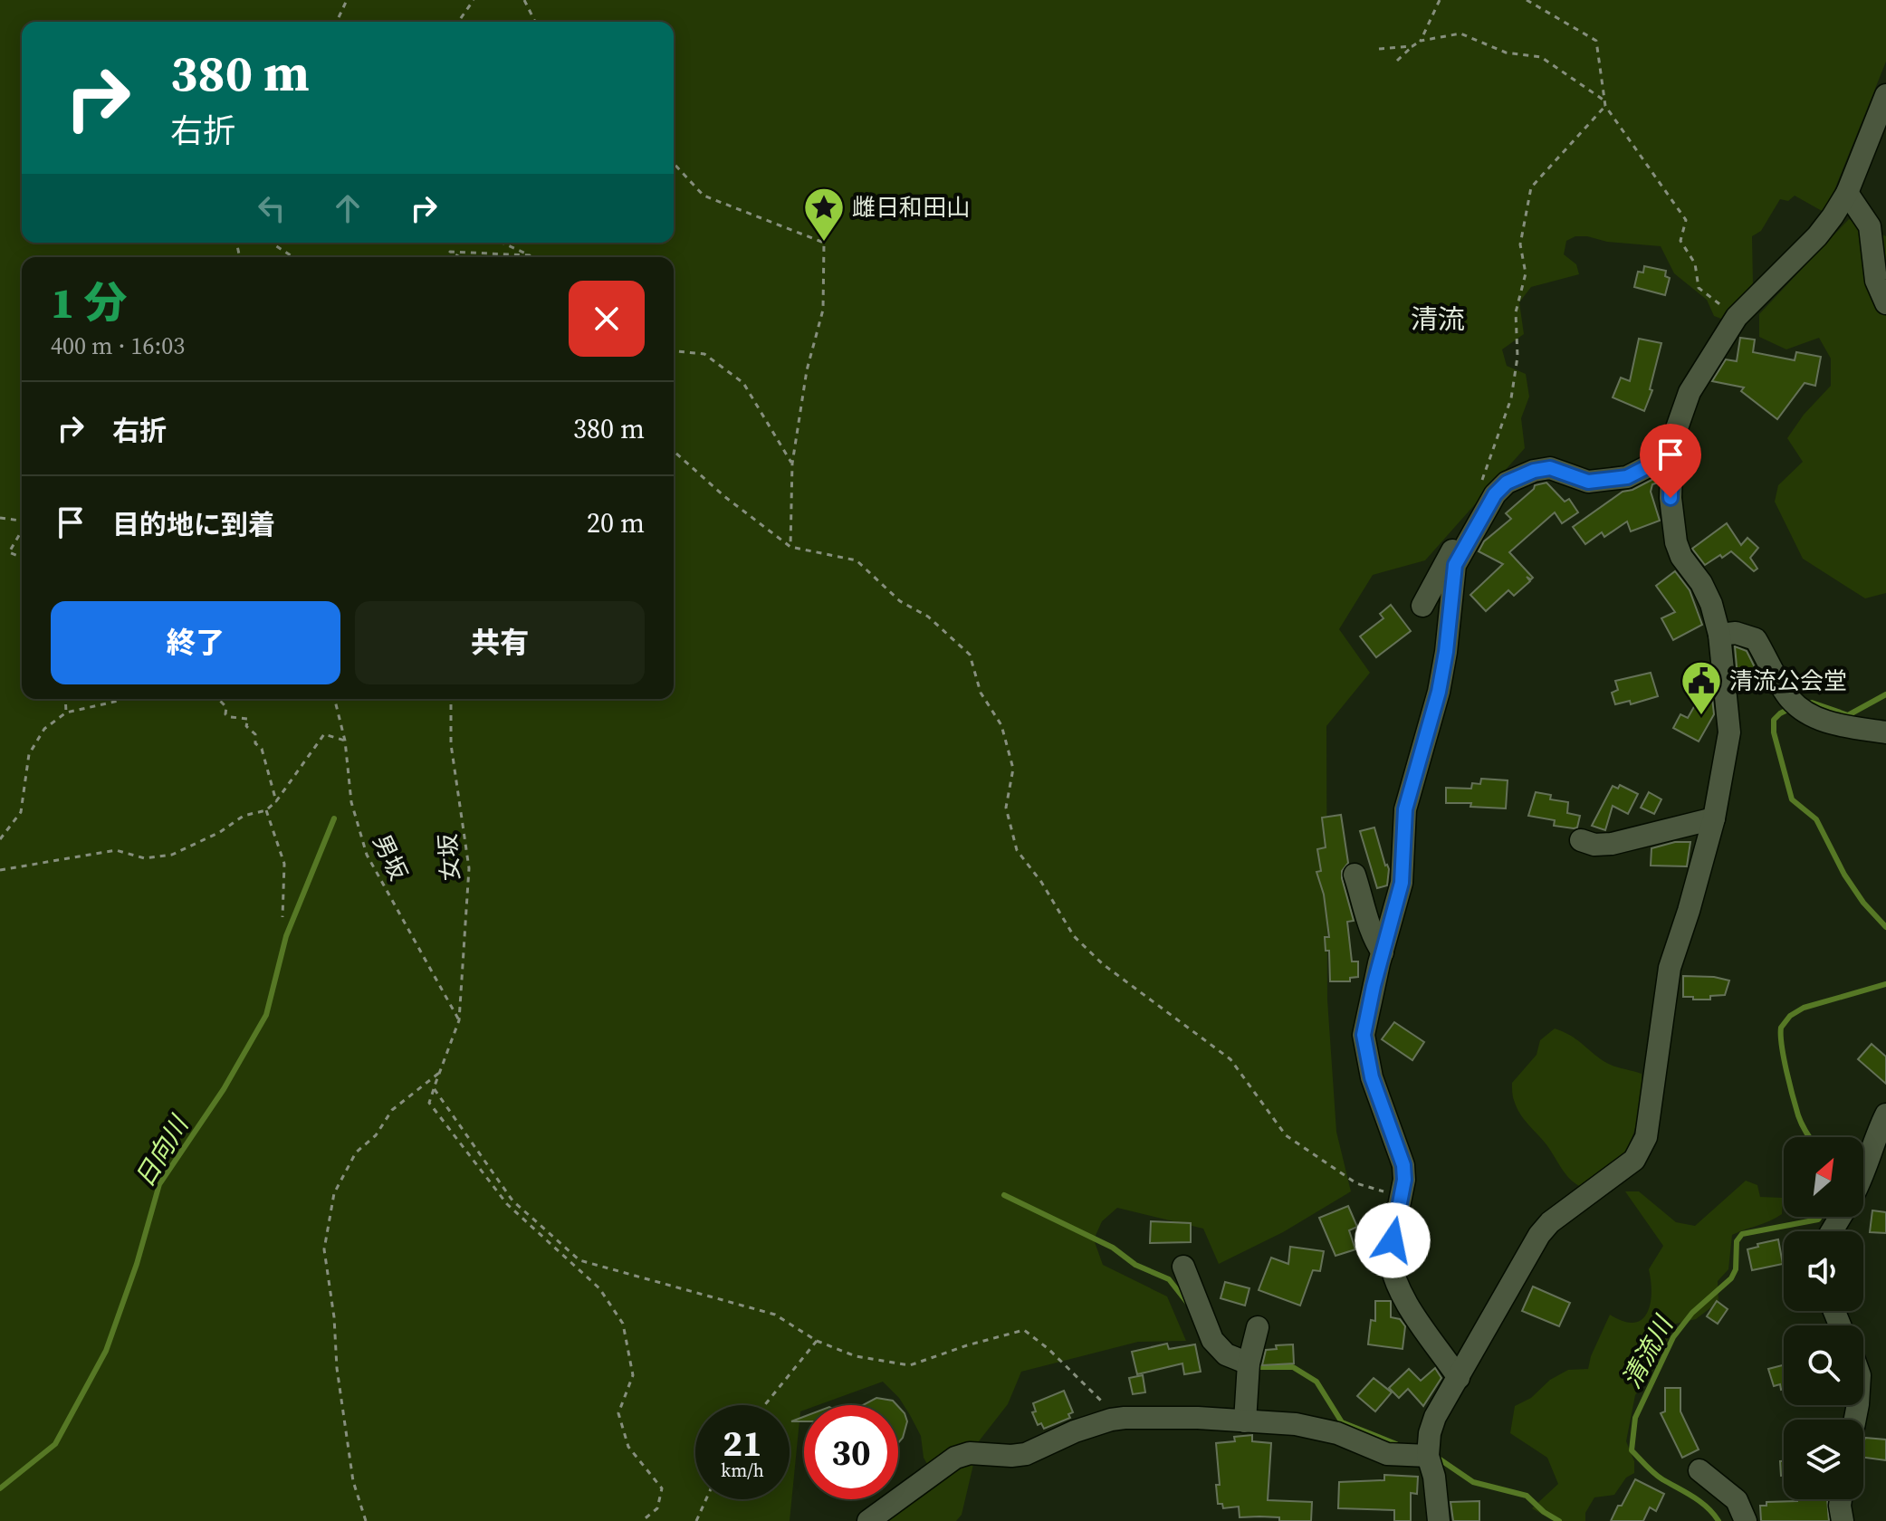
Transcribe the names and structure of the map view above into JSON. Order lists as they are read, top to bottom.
{
  "streets": {
    "path": ["男坂", "女坂"]
  },
  "crossings": [
    ["男坂", "女坂"]
  ],
  "districts": ["清流"],
  "water": ["日向川", "清流川"],
  "places": {
    "place": ["雌日和田山"],
    "public building": ["清流公会堂"]
  },
  "north": "top right",
  "page": {
    "turn": ["380 m", "右折"],
    "heading": ["1 分", "400 m · 16:03"],
    "list": [
      {
        "name": "右折",
        "value": "380 m"
      },
      {
        "name": "目的地に到着",
        "value": "20 m"
      }
    ],
    "buttons": ["終了", "共有"],
    "speed": "21 km/h",
    "limit": "30"
  }
}
